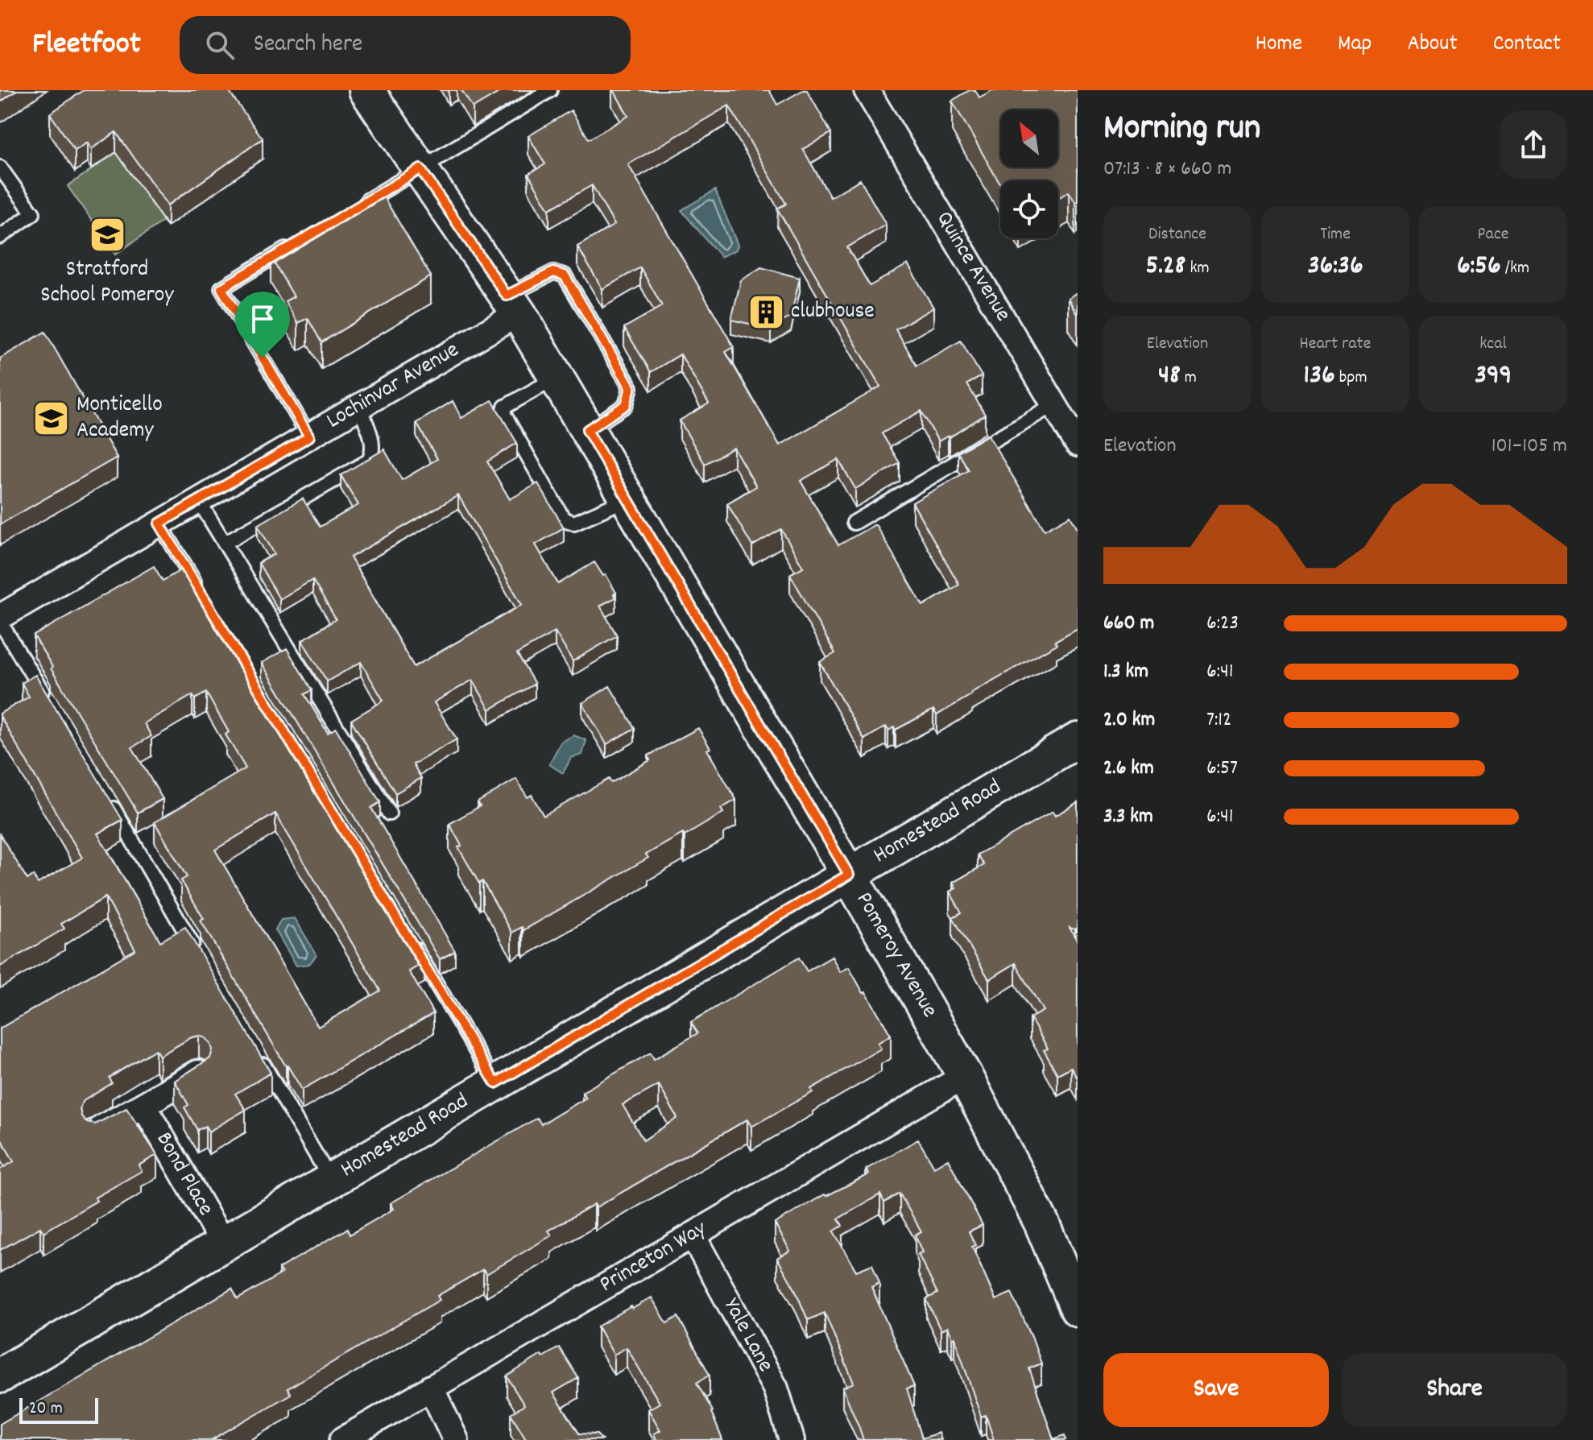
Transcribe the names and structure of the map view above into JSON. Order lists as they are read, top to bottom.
{
  "streets": {
    "street": [
      "Quince Avenue",
      "Lochinvar Avenue",
      "Homestead Road",
      "Pomeroy Avenue",
      "Bond Place",
      "Princeton Way",
      "Yale Lane"
    ]
  },
  "crossings": [
    ["Lochinvar Avenue", "Pomeroy Avenue"],
    ["Homestead Road", "Pomeroy Avenue"],
    ["Homestead Road", "Bond Place"],
    ["Pomeroy Avenue", "Princeton Way"],
    ["Princeton Way", "Yale Lane"]
  ],
  "places": {
    "school or university": ["Stratford School Pomeroy", "Monticello Academy"],
    "building": ["clubhouse"]
  },
  "scale_bar": "20 m",
  "north": "top left",
  "page": {
    "header": "Fleetfoot",
    "search": "Search here",
    "nav": [
      "Home",
      "Map",
      "About",
      "Contact"
    ],
    "heading": ["Morning run", "07:13 · 8 × 660 m"],
    "stats": [
      ["Distance", "5.28 km"],
      ["Time", "36:36"],
      ["Pace", "6:56 /km"],
      ["Elevation", "48 m"],
      ["Heart rate", "136 bpm"],
      ["kcal", "399"]
    ],
    "chart": ["Elevation", "101–105 m"],
    "list": [
      {
        "name": "660 m",
        "note": "6:23"
      },
      {
        "name": "1.3 km",
        "note": "6:41"
      },
      {
        "name": "2.0 km",
        "note": "7:12"
      },
      {
        "name": "2.6 km",
        "note": "6:57"
      },
      {
        "name": "3.3 km",
        "note": "6:41"
      }
    ],
    "buttons": ["Save", "Share"],
    "scale": "20 m"
  }
}
